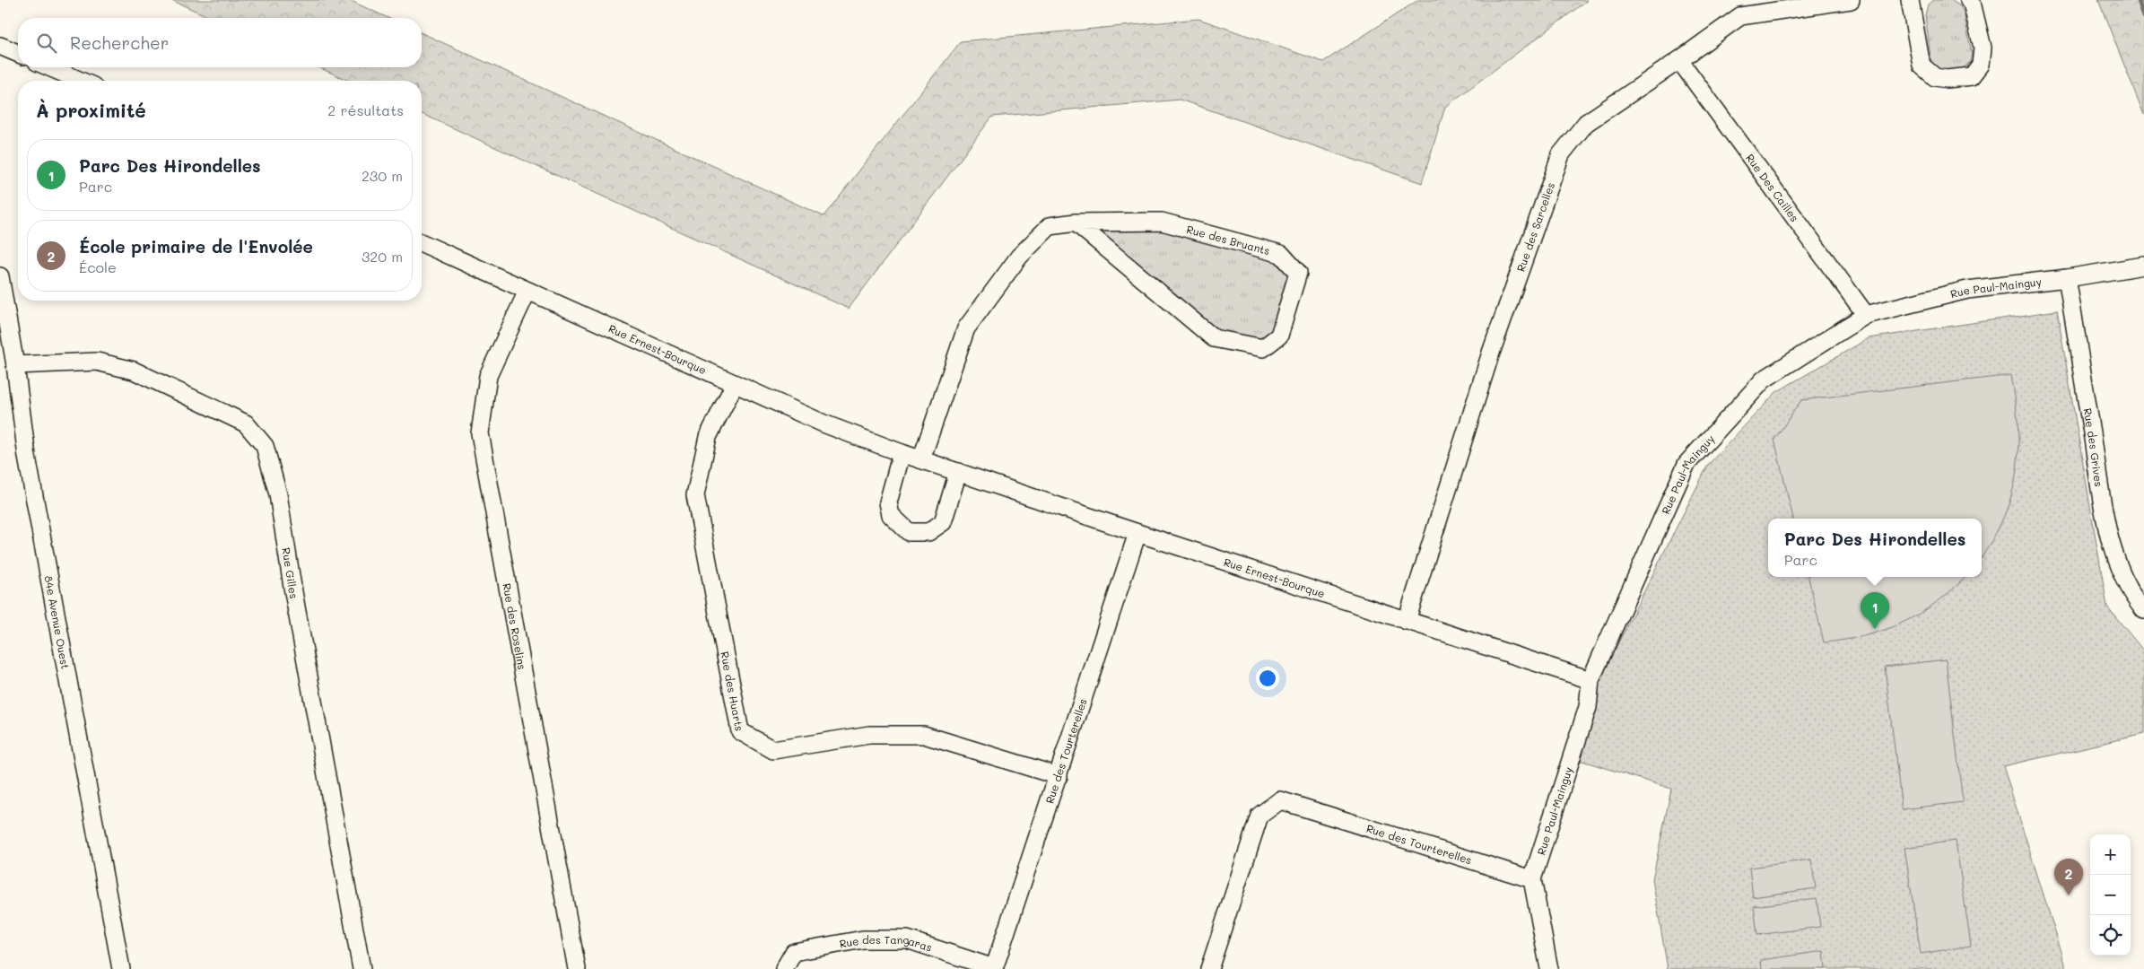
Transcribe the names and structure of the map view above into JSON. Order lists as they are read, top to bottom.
{
  "streets": {
    "street": [
      "Rue Des Cailles",
      "Rue des Sarcelles",
      "Rue des Bruants",
      "Rue Paul-Mainguy",
      "Rue Ernest-Bourque",
      "Rue des Grives",
      "Rue Gilles",
      "84e Avenue Ouest",
      "Rue des Roselins",
      "Rue des Huarts",
      "Rue des Tourterelles",
      "Rue des Tangaras"
    ]
  },
  "crossings": [
    ["Rue Des Cailles", "Rue des Sarcelles"],
    ["Rue Des Cailles", "Rue Paul-Mainguy"],
    ["Rue des Sarcelles", "Rue Ernest-Bourque"],
    ["Rue des Bruants", "Rue Ernest-Bourque"],
    ["Rue Paul-Mainguy", "Rue Ernest-Bourque"],
    ["Rue Paul-Mainguy", "Rue des Grives"],
    ["Rue Paul-Mainguy", "Rue des Tourterelles"],
    ["Rue Ernest-Bourque", "Rue des Roselins"],
    ["Rue Ernest-Bourque", "Rue des Huarts"],
    ["Rue Ernest-Bourque", "Rue des Tourterelles"],
    ["Rue Gilles", "84e Avenue Ouest"],
    ["Rue des Huarts", "Rue des Tourterelles"],
    ["Rue des Tourterelles", "Rue des Tangaras"]
  ],
  "page": {
    "search": "Rechercher",
    "heading": ["À proximité", "2 résultats"],
    "list": [
      {
        "mark": "1",
        "name": "Parc Des Hirondelles",
        "note": "Parc",
        "value": "230 m"
      },
      {
        "mark": "2",
        "name": "École primaire de l'Envolée",
        "note": "École",
        "value": "320 m"
      }
    ],
    "popup": ["Parc Des Hirondelles", "Parc"],
    "pins": ["1", "2"],
    "map_buttons": ["+", "−"]
  }
}
